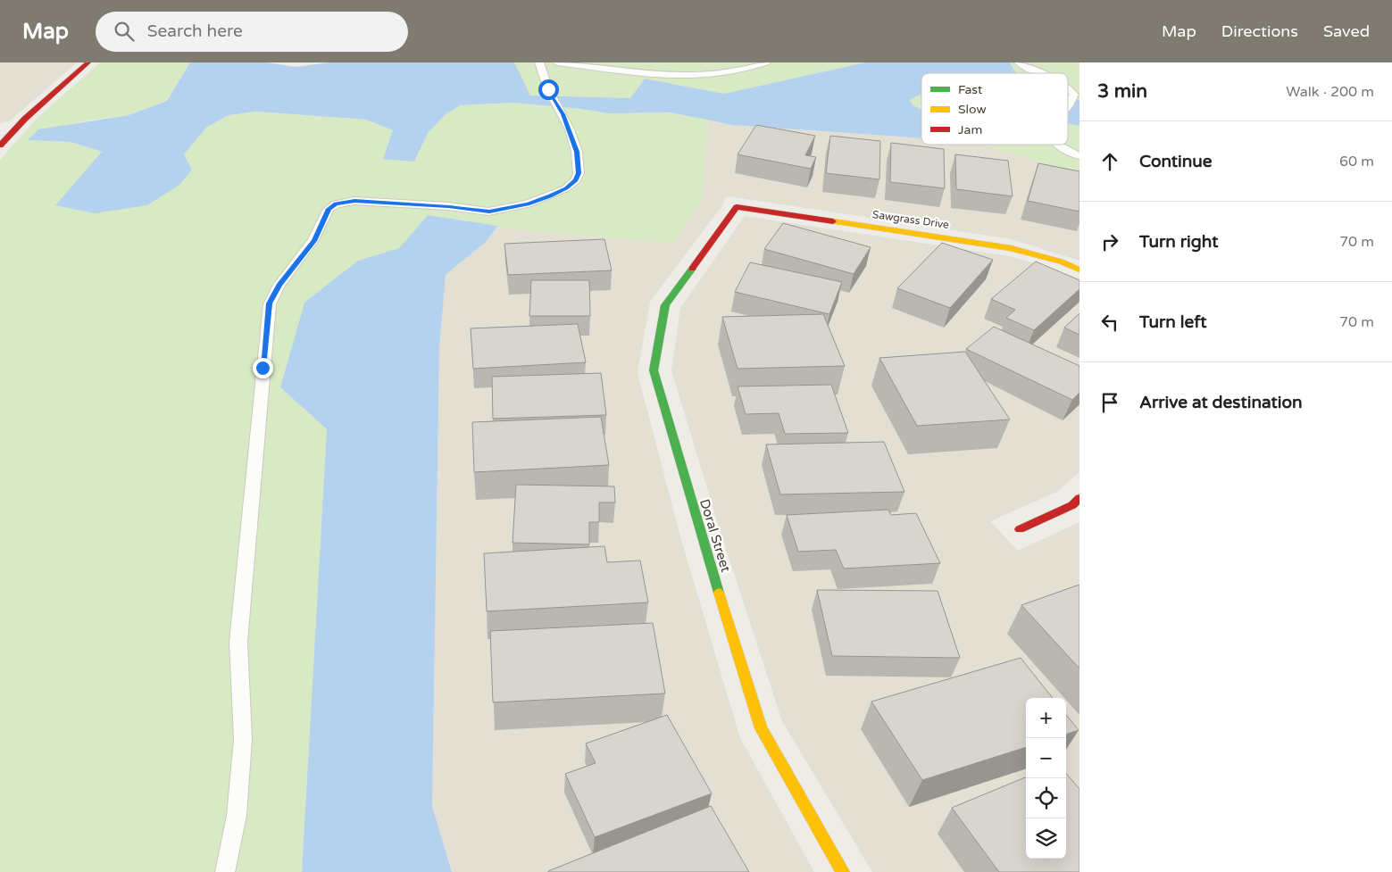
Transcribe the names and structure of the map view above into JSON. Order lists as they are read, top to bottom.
{
  "streets": {
    "street": ["Sawgrass Drive", "Doral Street"]
  },
  "crossings": [
    ["Sawgrass Drive", "Doral Street"]
  ],
  "legend": ["Fast", "Slow", "Jam"],
  "page": {
    "header": "Map",
    "search": "Search here",
    "nav": ["Map", "Directions", "Saved"],
    "heading": ["3 min", "Walk · 200 m"],
    "list": [
      ["Continue", "60 m"],
      ["Turn right", "70 m"],
      ["Turn left", "70 m"],
      "Arrive at destination"
    ],
    "map_buttons": ["+", "−"]
  }
}
